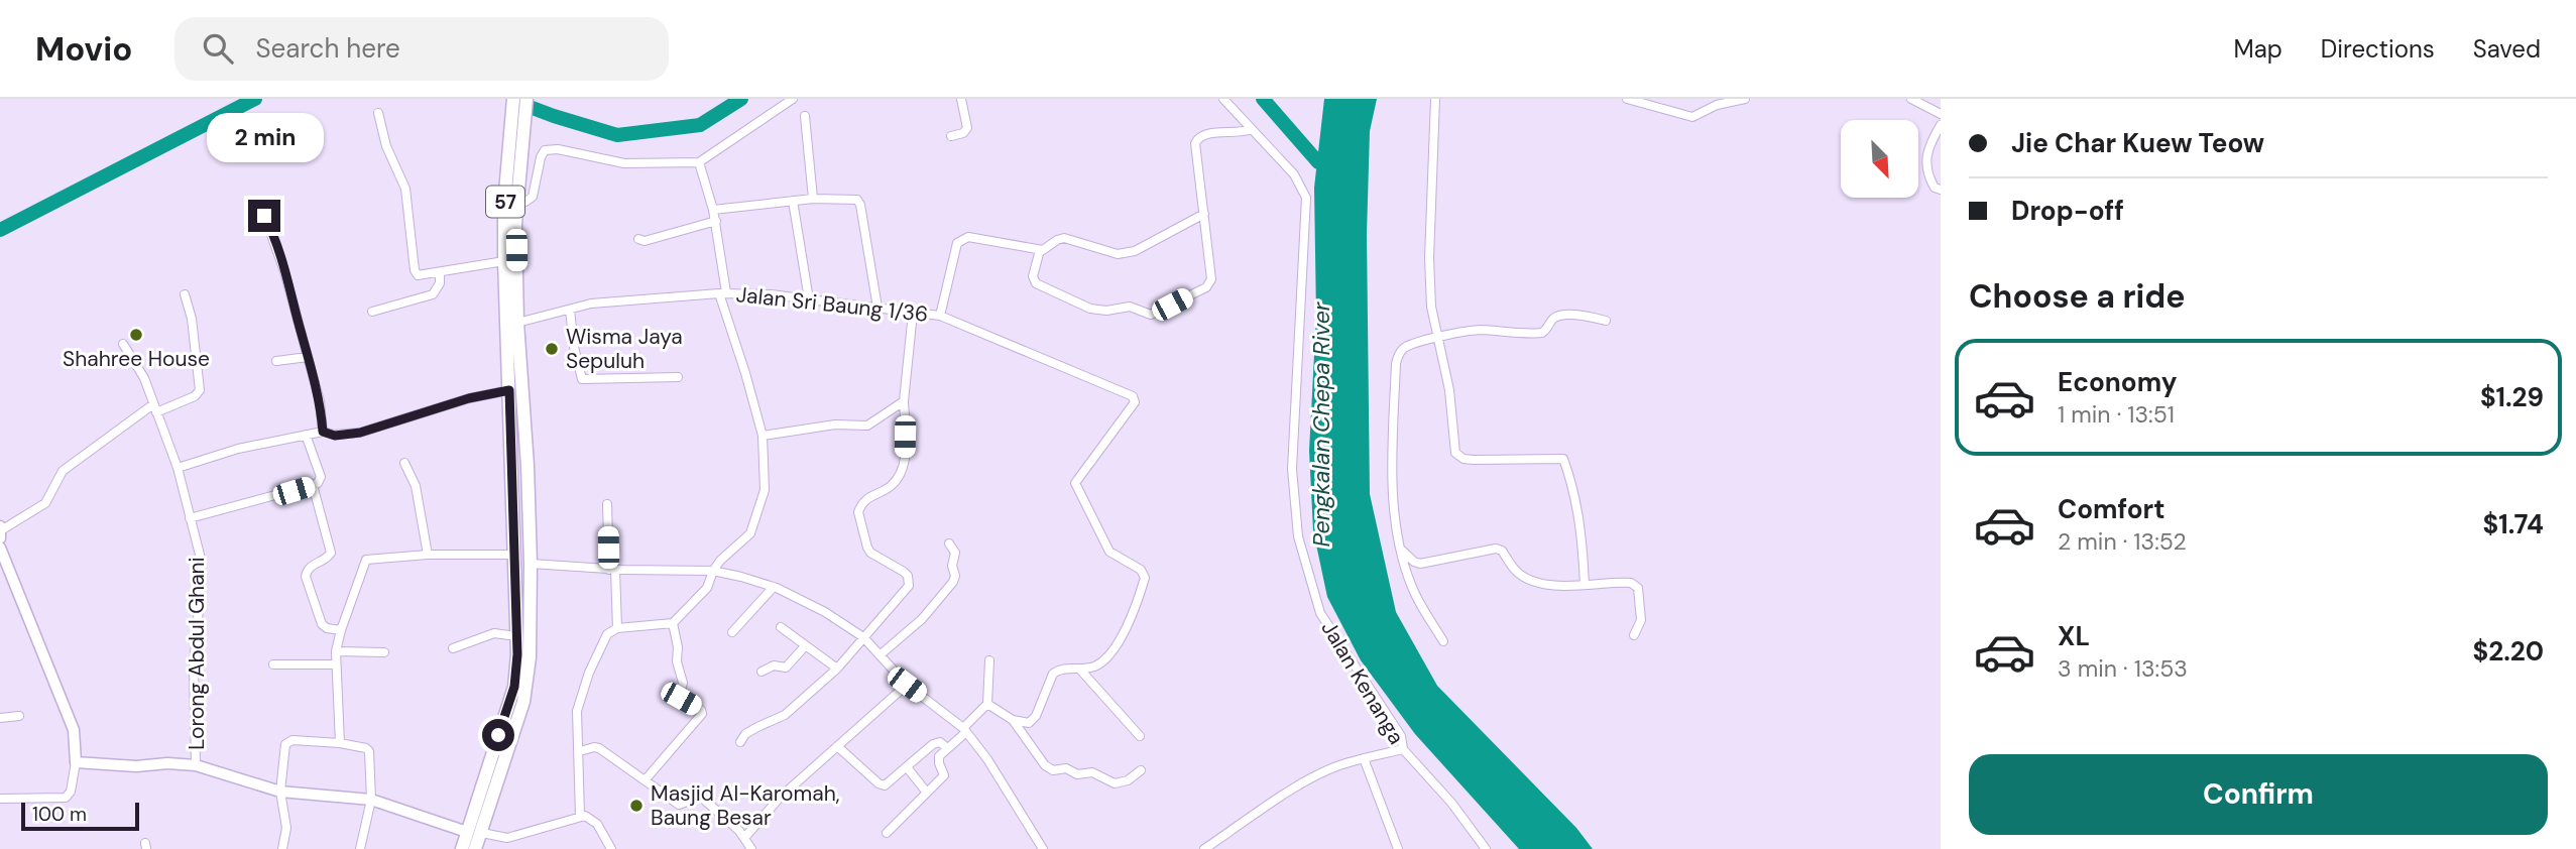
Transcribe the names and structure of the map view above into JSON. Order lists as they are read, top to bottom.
{
  "streets": {
    "main road": ["57"],
    "street": ["Jalan Sri Baung 1/36", "Lorong Abdul Ghani", "Jalan Kenanga"]
  },
  "crossings": [
    ["57", "Jalan Sri Baung 1/36"]
  ],
  "water": ["Pengkalan Chepa River"],
  "places": ["Shahree House", "Wisma Jaya Sepuluh", "Masjid Al-Karomah, Baung Besar"],
  "scale_bar": "100 m",
  "north": "bottom right",
  "page": {
    "header": "Movio",
    "search": "Search here",
    "nav": ["Map", "Directions", "Saved"],
    "banner": ["Jie Char Kuew Teow", "Drop-off"],
    "bubble": "2 min",
    "heading": "Choose a ride",
    "list": [
      {
        "name": "Economy",
        "note": "1 min · 13:51",
        "value": "$1.29"
      },
      {
        "name": "Comfort",
        "note": "2 min · 13:52",
        "value": "$1.74"
      },
      {
        "name": "XL",
        "note": "3 min · 13:53",
        "value": "$2.20"
      }
    ],
    "buttons": "Confirm",
    "scale": "100 m"
  }
}
